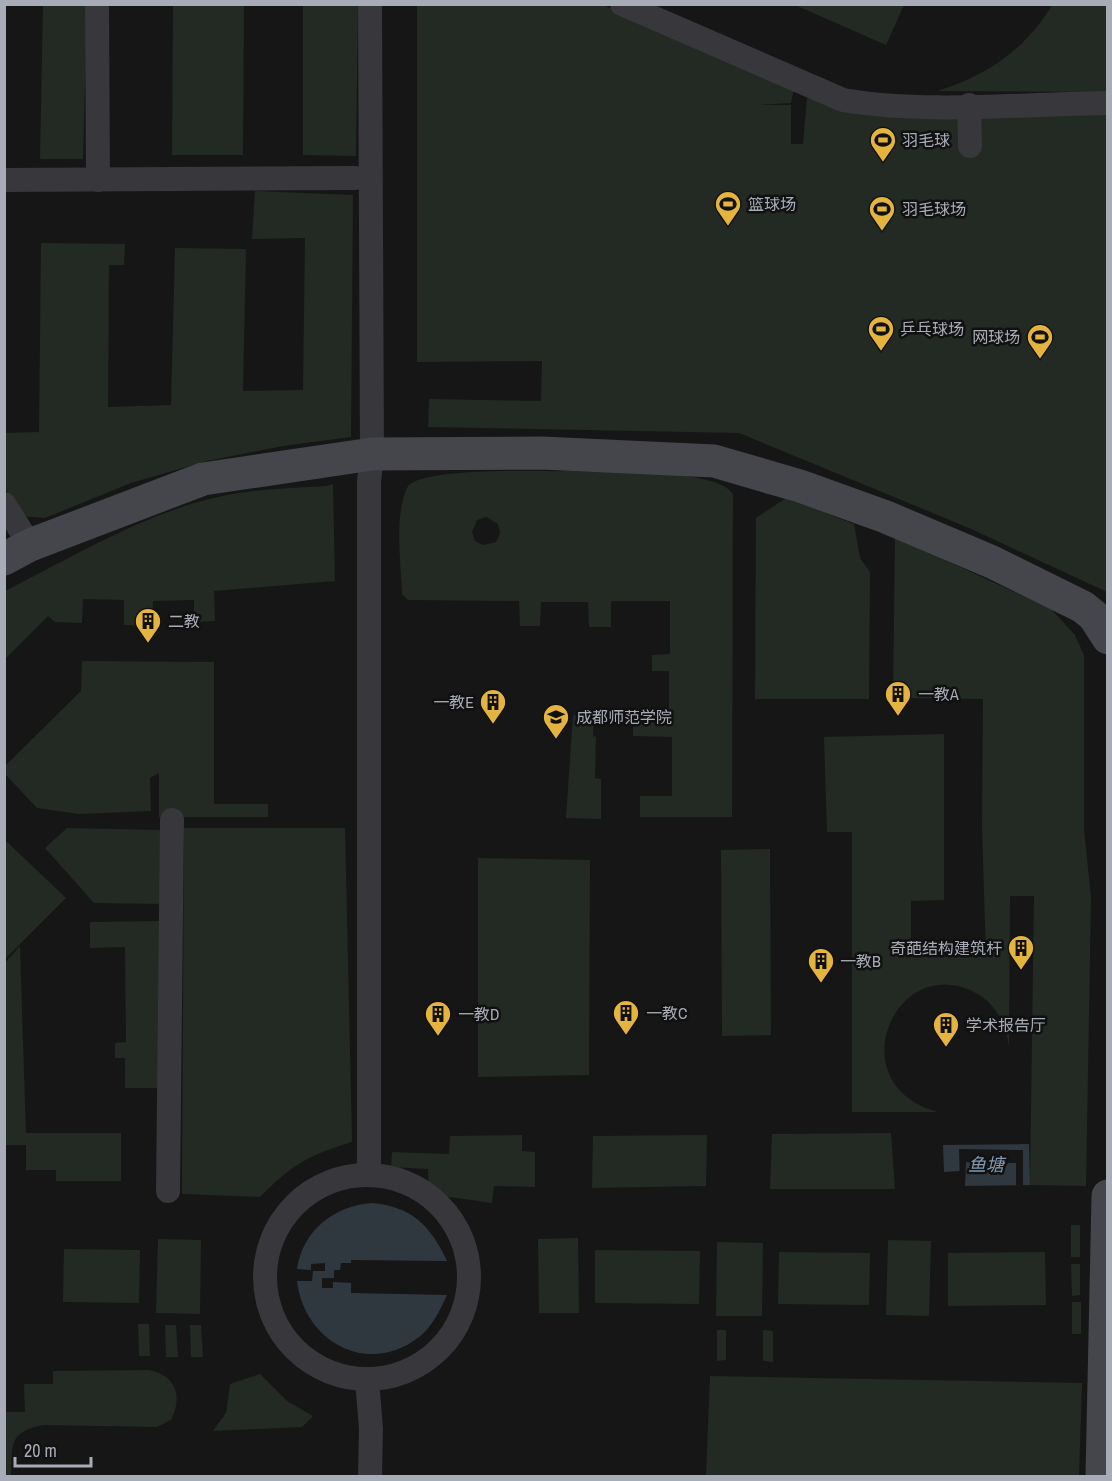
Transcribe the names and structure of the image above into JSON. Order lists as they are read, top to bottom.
{
  "water": ["鱼塘"],
  "places": {
    "sports": [
      "羽毛球",
      "篮球场",
      "羽毛球场",
      "乒乓球场",
      "网球场"
    ],
    "building": [
      "二教",
      "一教A",
      "一教E",
      "奇葩结构建筑杆",
      "一教B",
      "一教C",
      "一教D",
      "学术报告厅"
    ],
    "school or university": ["成都师范学院"]
  },
  "scale_bar": "20 m"
}
